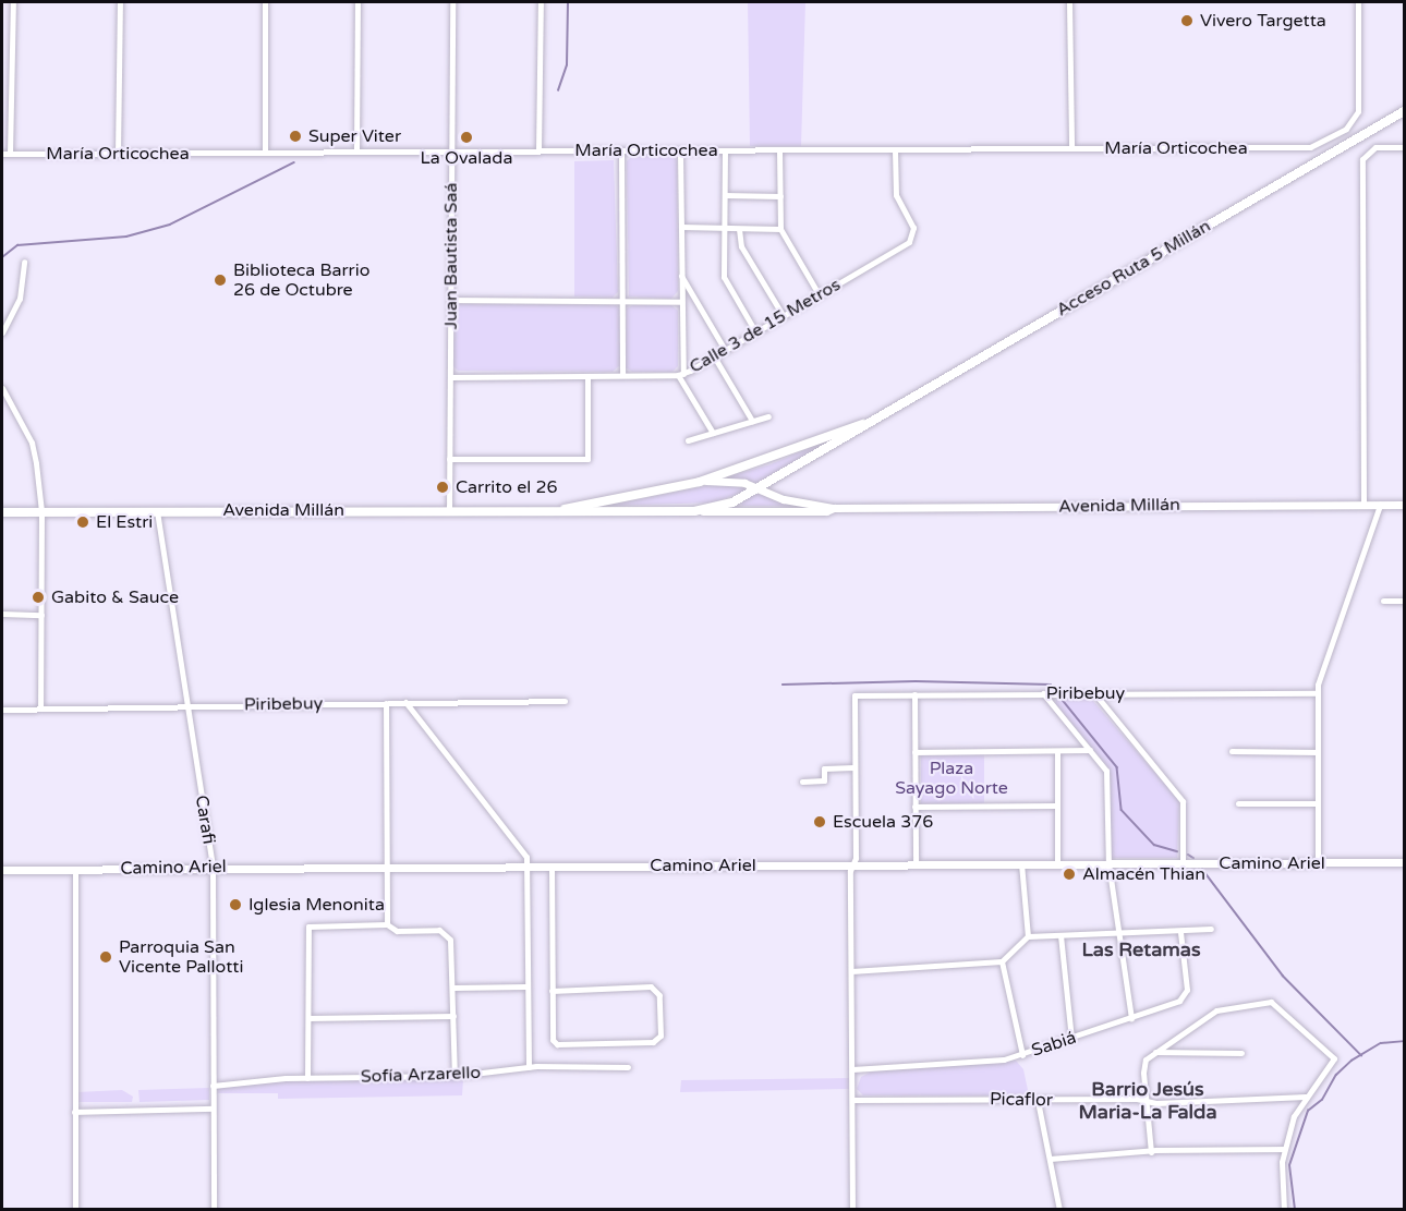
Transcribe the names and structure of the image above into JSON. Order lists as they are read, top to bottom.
{
  "streets": {
    "main road": ["Acceso Ruta 5 Millán", "Avenida Millán"],
    "street": [
      "María Orticochea",
      "Juan Bautista Saá",
      "Calle 3 de 15 Metros",
      "Piribebuy",
      "Carafi",
      "Camino Ariel",
      "Sabiá",
      "Sofía Arzarello",
      "Picaflor"
    ]
  },
  "crossings": [
    ["María Orticochea", "Juan Bautista Saá"],
    ["María Orticochea", "Calle 3 de 15 Metros"],
    ["Juan Bautista Saá", "Calle 3 de 15 Metros"],
    ["Juan Bautista Saá", "Avenida Millán"],
    ["Acceso Ruta 5 Millán", "Avenida Millán"],
    ["Avenida Millán", "Carafi"],
    ["Piribebuy", "Carafi"],
    ["Carafi", "Camino Ariel"],
    ["Carafi", "Sofía Arzarello"]
  ],
  "districts": ["Las Retamas", "Barrio Jesús Maria-La Falda"],
  "parks": ["Plaza Sayago Norte"],
  "places": [
    "Vivero Targetta",
    "Super Viter",
    "La Ovalada",
    "Biblioteca Barrio 26 de Octubre",
    "Carrito el 26",
    "El Estri",
    "Gabito & Sauce",
    "Escuela 376",
    "Almacén Thian",
    "Iglesia Menonita",
    "Parroquia San Vicente Pallotti"
  ]
}
